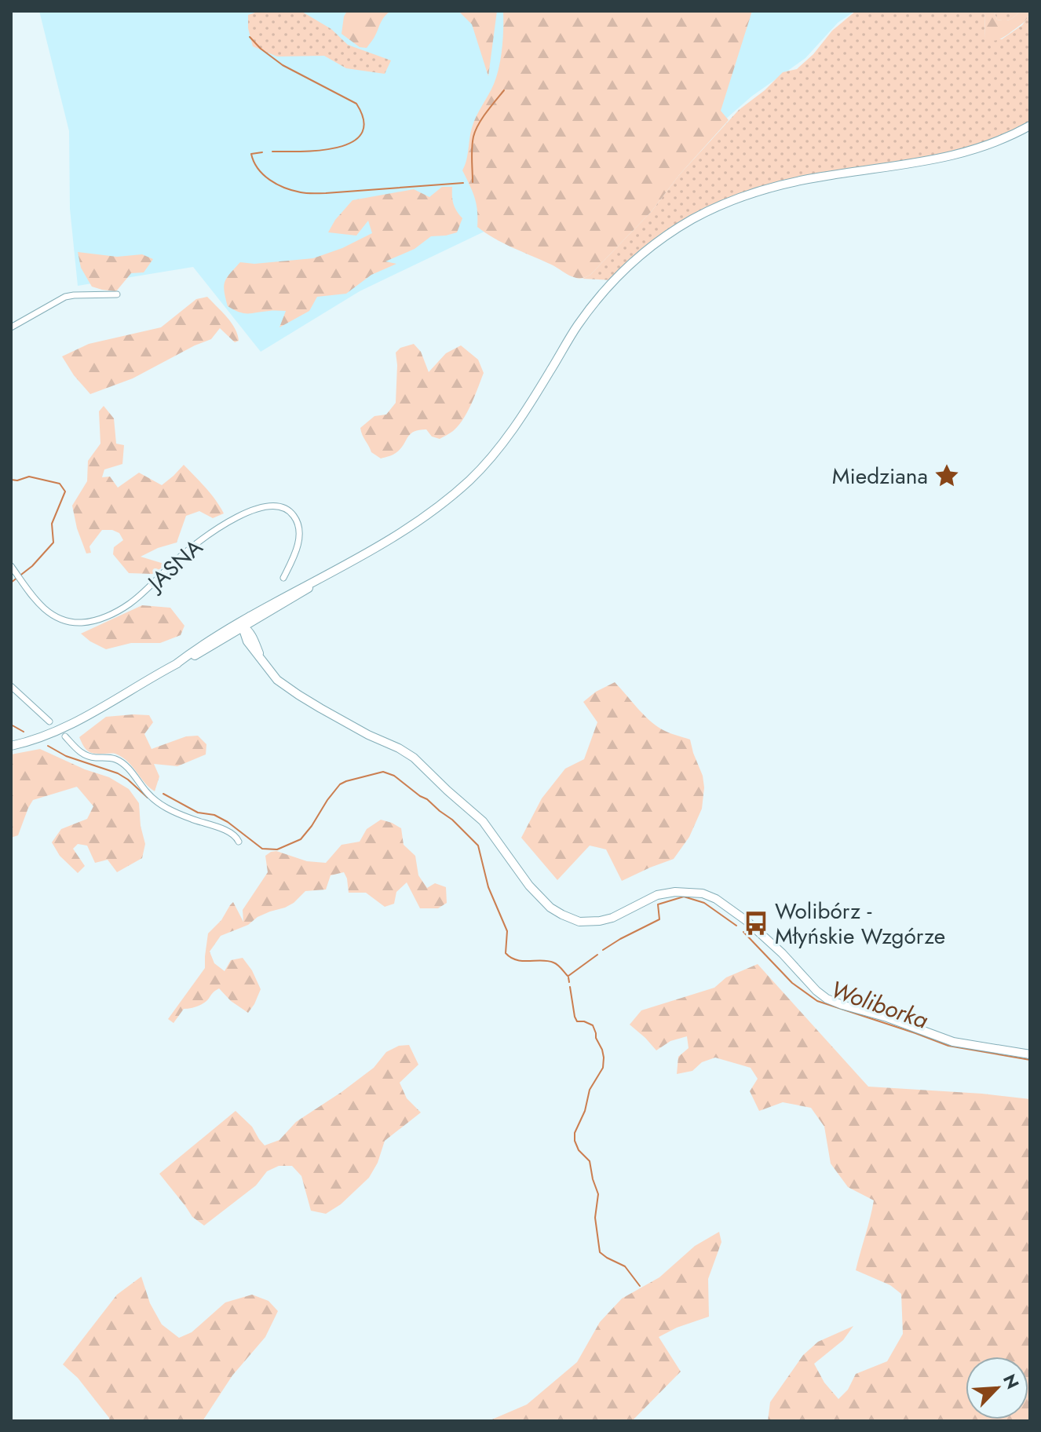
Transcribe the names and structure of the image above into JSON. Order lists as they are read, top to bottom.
{
  "streets": {
    "street": ["JASNA"]
  },
  "water": ["Woliborka"],
  "places": {
    "place": ["Miedziana"],
    "bus stop": ["Wolibórz - Młyńskie Wzgórze"]
  },
  "north": "top right"
}
